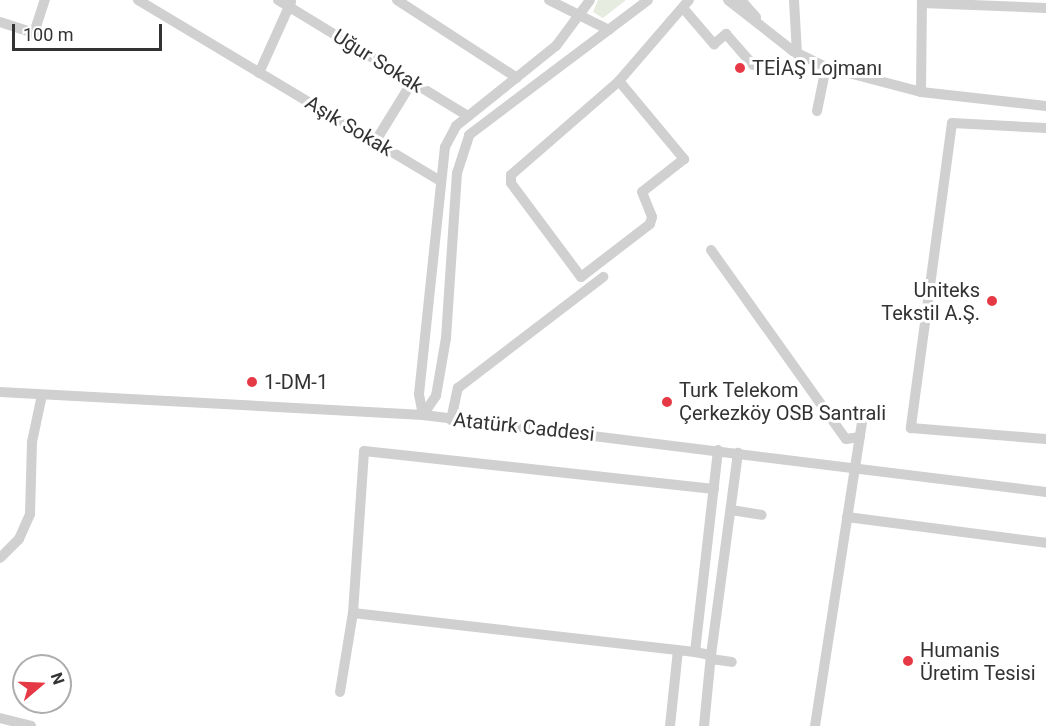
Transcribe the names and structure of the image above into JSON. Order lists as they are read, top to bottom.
{
  "streets": {
    "street": ["Uğur Sokak", "Aşık Sokak", "Atatürk Caddesi"]
  },
  "places": [
    "TEİAŞ Lojmanı",
    "Uniteks Tekstil A.Ş.",
    "1-DM-1",
    "Turk Telekom Çerkezköy OSB Santrali",
    "Humanis Üretim Tesisi"
  ],
  "scale_bar": "100 m",
  "north": "right"
}
